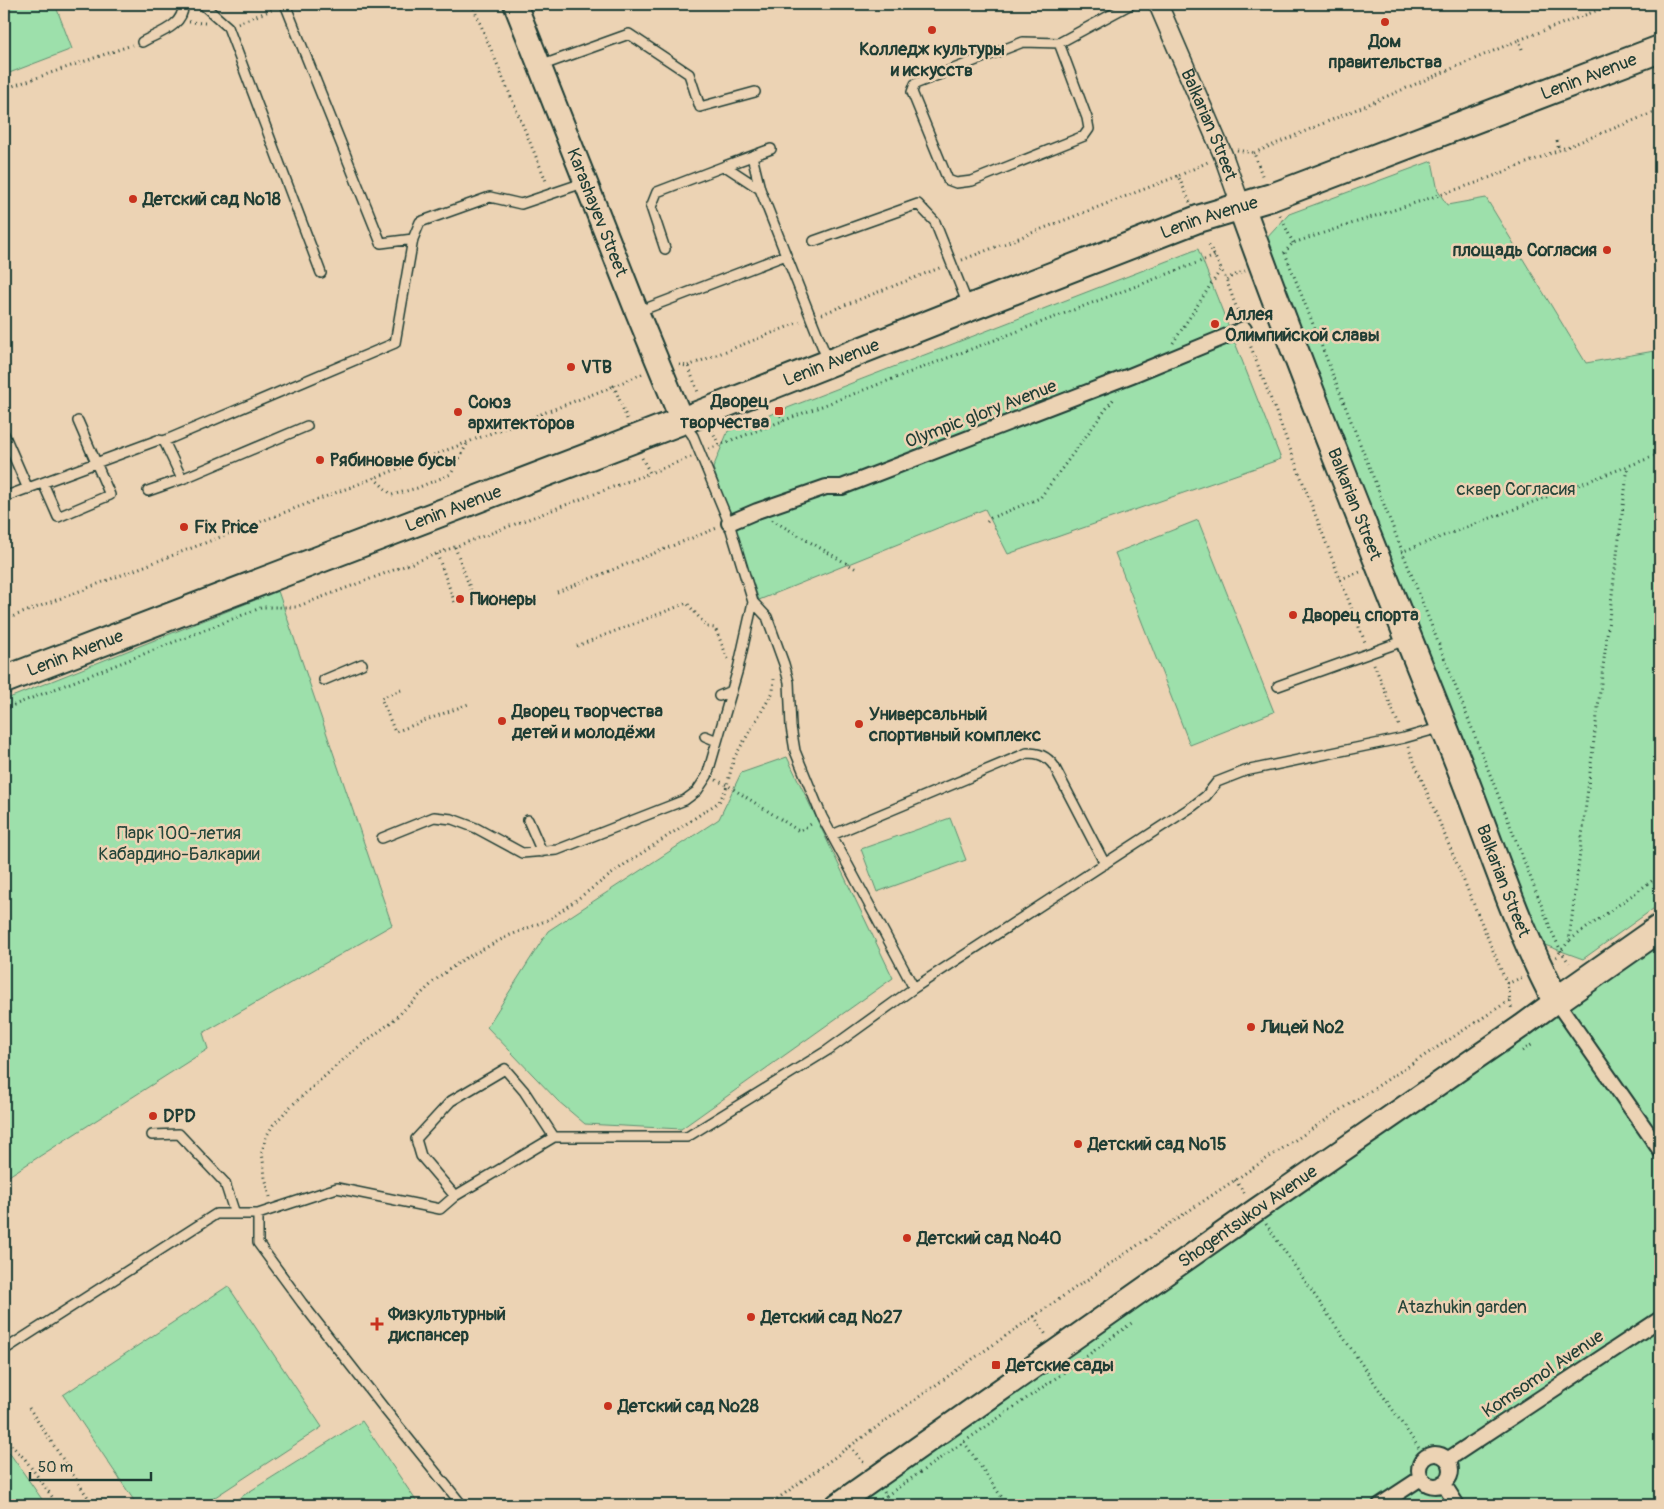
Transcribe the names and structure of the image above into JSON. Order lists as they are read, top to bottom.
{
  "streets": {
    "main road": ["Lenin Avenue", "Balkarian Street", "Shogentsukov Avenue"],
    "street": ["Karashaуev Street", "Olympic glory Avenue", "Komsomol Avenue"]
  },
  "crossings": [
    ["Lenin Avenue", "Balkarian Street"],
    ["Lenin Avenue", "Karashaуev Street"],
    ["Balkarian Street", "Shogentsukov Avenue"]
  ],
  "parks": ["сквер Согласия", "Парк 100-летия Кабардино-Балкарии", "Atazhukin garden"],
  "places": {
    "other": [
      "Дом правительства",
      "Колледж культуры и искусств",
      "Детский сад №18",
      "площадь Согласия",
      "Аллея Олимпийской славы",
      "VTB",
      "Союз архитекторов",
      "Рябиновые бусы",
      "Fix Price",
      "Пионеры",
      "Дворец спорта",
      "Дворец творчества детей и молодёжи",
      "Универсальный спортивный комплекс",
      "Лицей №2",
      "DPD",
      "Детский сад №15",
      "Детский сад №40",
      "Детский сад №27",
      "Детский сад №28"
    ],
    "transit": ["Дворец творчества", "Детские сады"],
    "health": ["Физкультурный диспансер"]
  },
  "scale_bar": "50 m"
}
